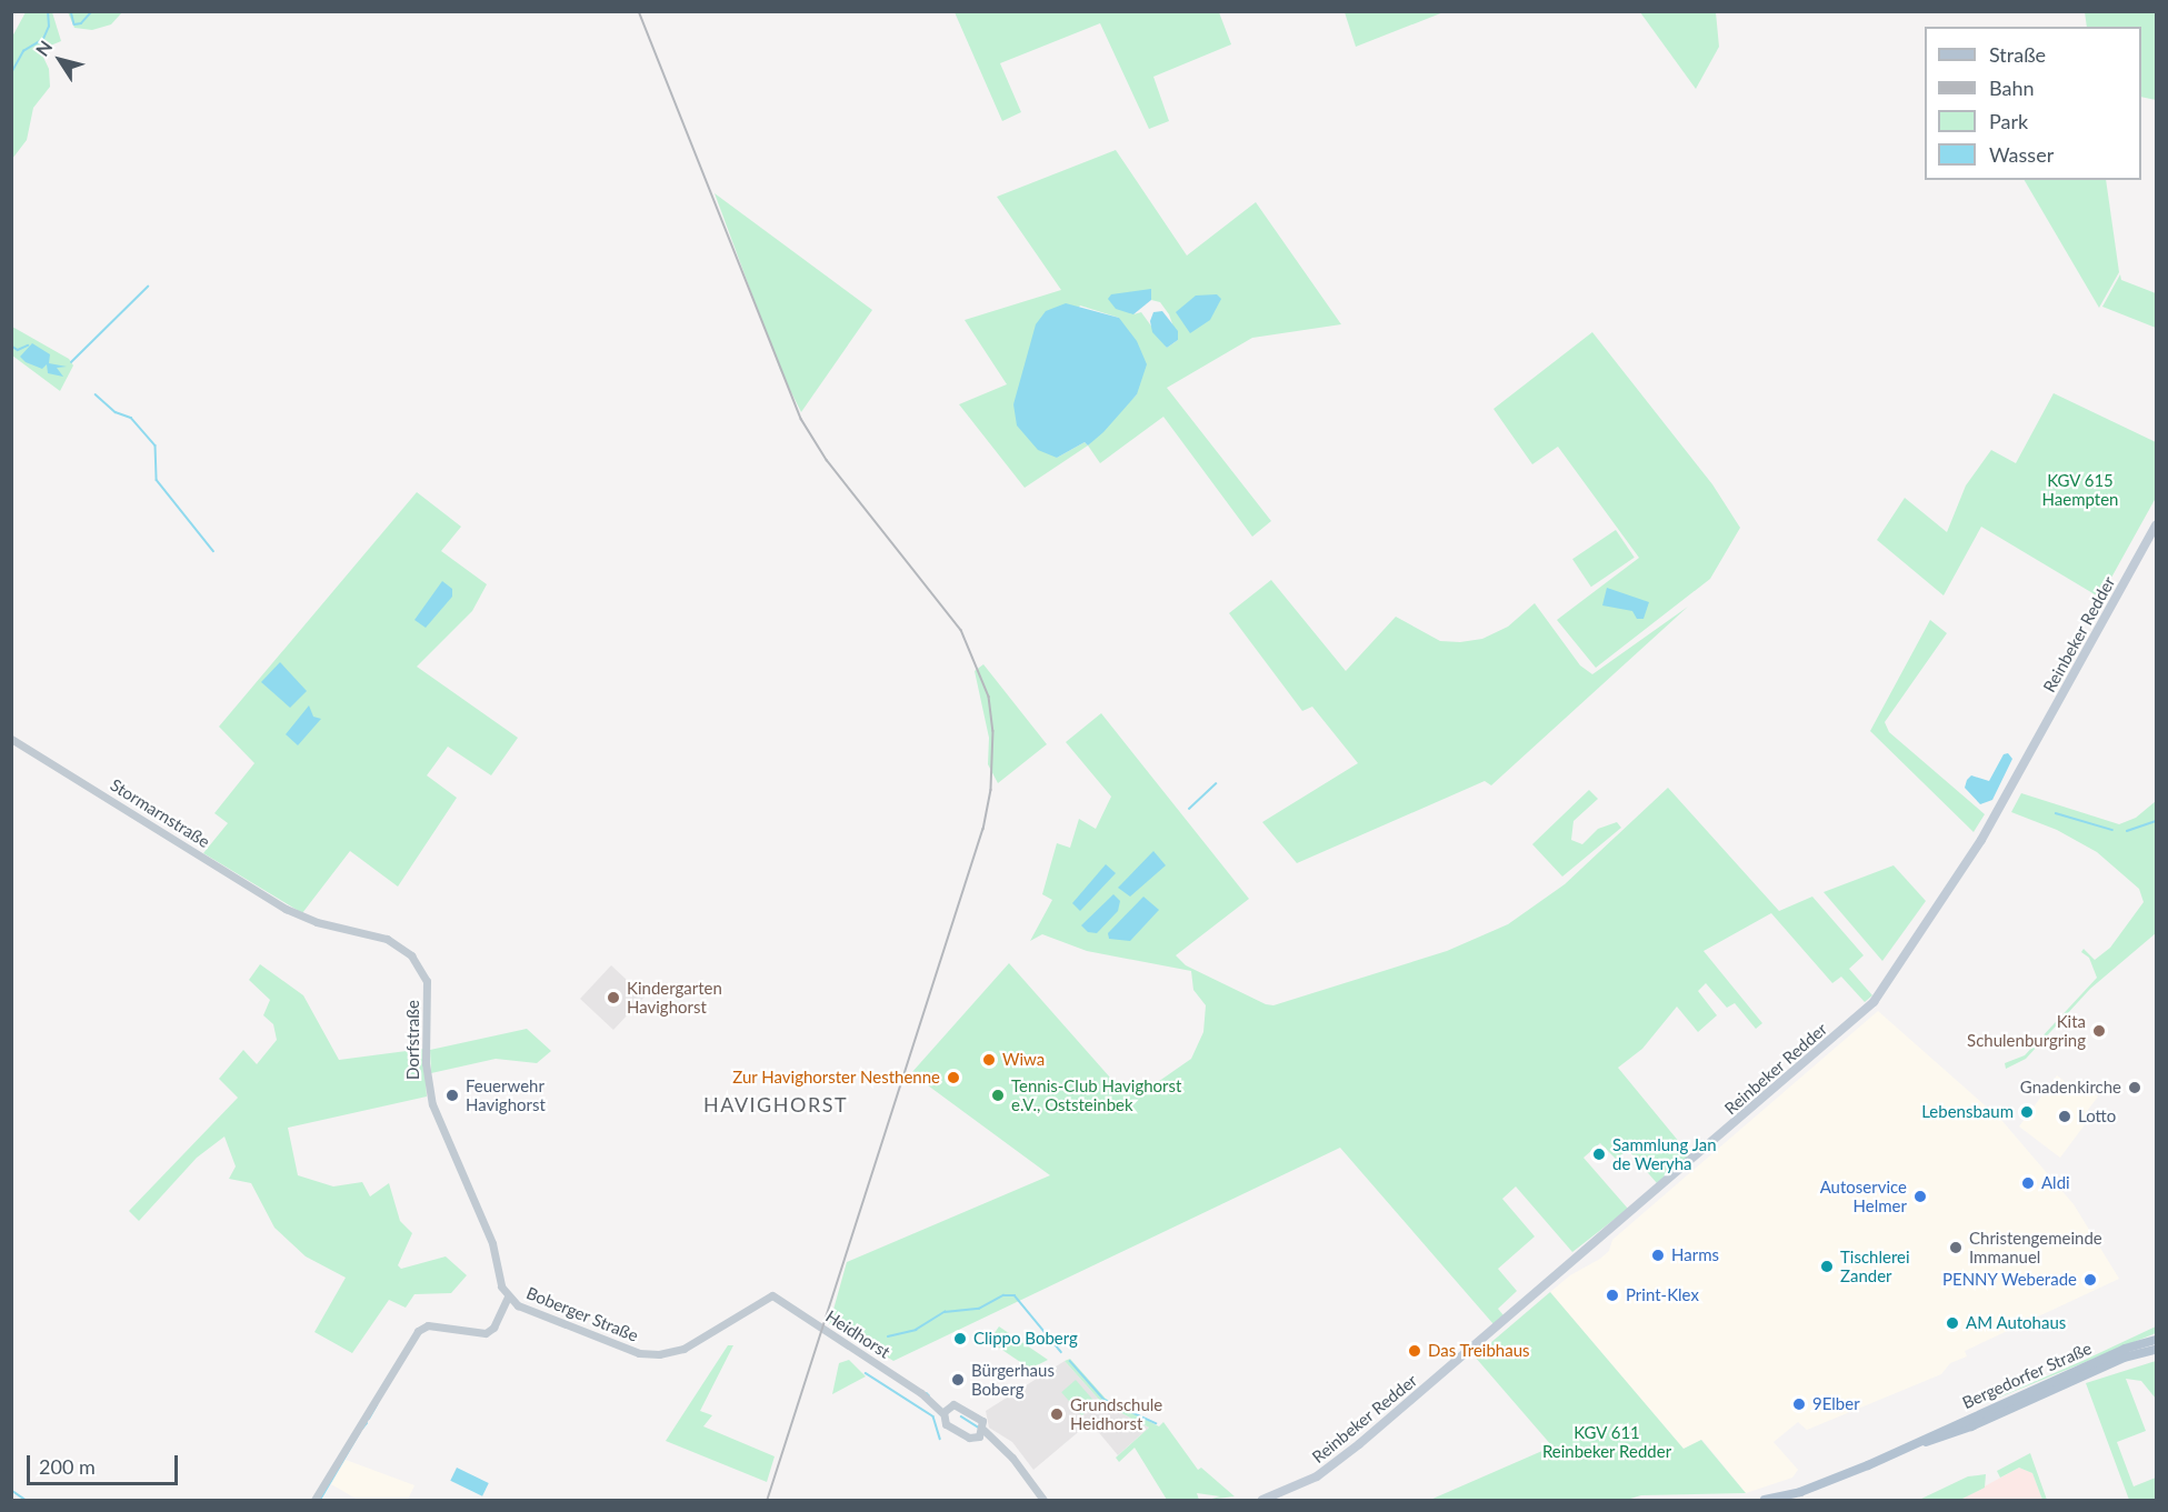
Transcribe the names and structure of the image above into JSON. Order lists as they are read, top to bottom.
{
  "streets": {
    "main road": ["Reinbeker Redder", "Bergedorfer Straße"],
    "street": [
      "Stormarnstraße",
      "Dorfstraße",
      "Boberger Straße",
      "Heidhorst"
    ]
  },
  "crossings": [
    ["Stormarnstraße", "Dorfstraße"],
    ["Dorfstraße", "Boberger Straße"],
    ["Boberger Straße", "Heidhorst"]
  ],
  "districts": ["HAVIGHORST"],
  "parks": ["KGV 615 Haempten", "KGV 611 Reinbeker Redder"],
  "places": [
    "Kindergarten Havighorst",
    "Kita Schulenburgring",
    "Wiwa",
    "Zur Havighorster Nesthenne",
    "Gnadenkirche",
    "Feuerwehr Havighorst",
    "Tennis-Club Havighorst e.V., Oststeinbek",
    "Lebensbaum",
    "Lotto",
    "Sammlung Jan de Weryha",
    "Aldi",
    "Autoservice Helmer",
    "Christengemeinde Immanuel",
    "Harms",
    "Tischlerei Zander",
    "PENNY Weberade",
    "Print-Klex",
    "AM Autohaus",
    "Clippo Boberg",
    "Das Treibhaus",
    "Bürgerhaus Boberg",
    "9Elber",
    "Grundschule Heidhorst"
  ],
  "legend": [
    "Straße",
    "Bahn",
    "Park",
    "Wasser"
  ],
  "scale_bar": "200 m",
  "north": "top left"
}
